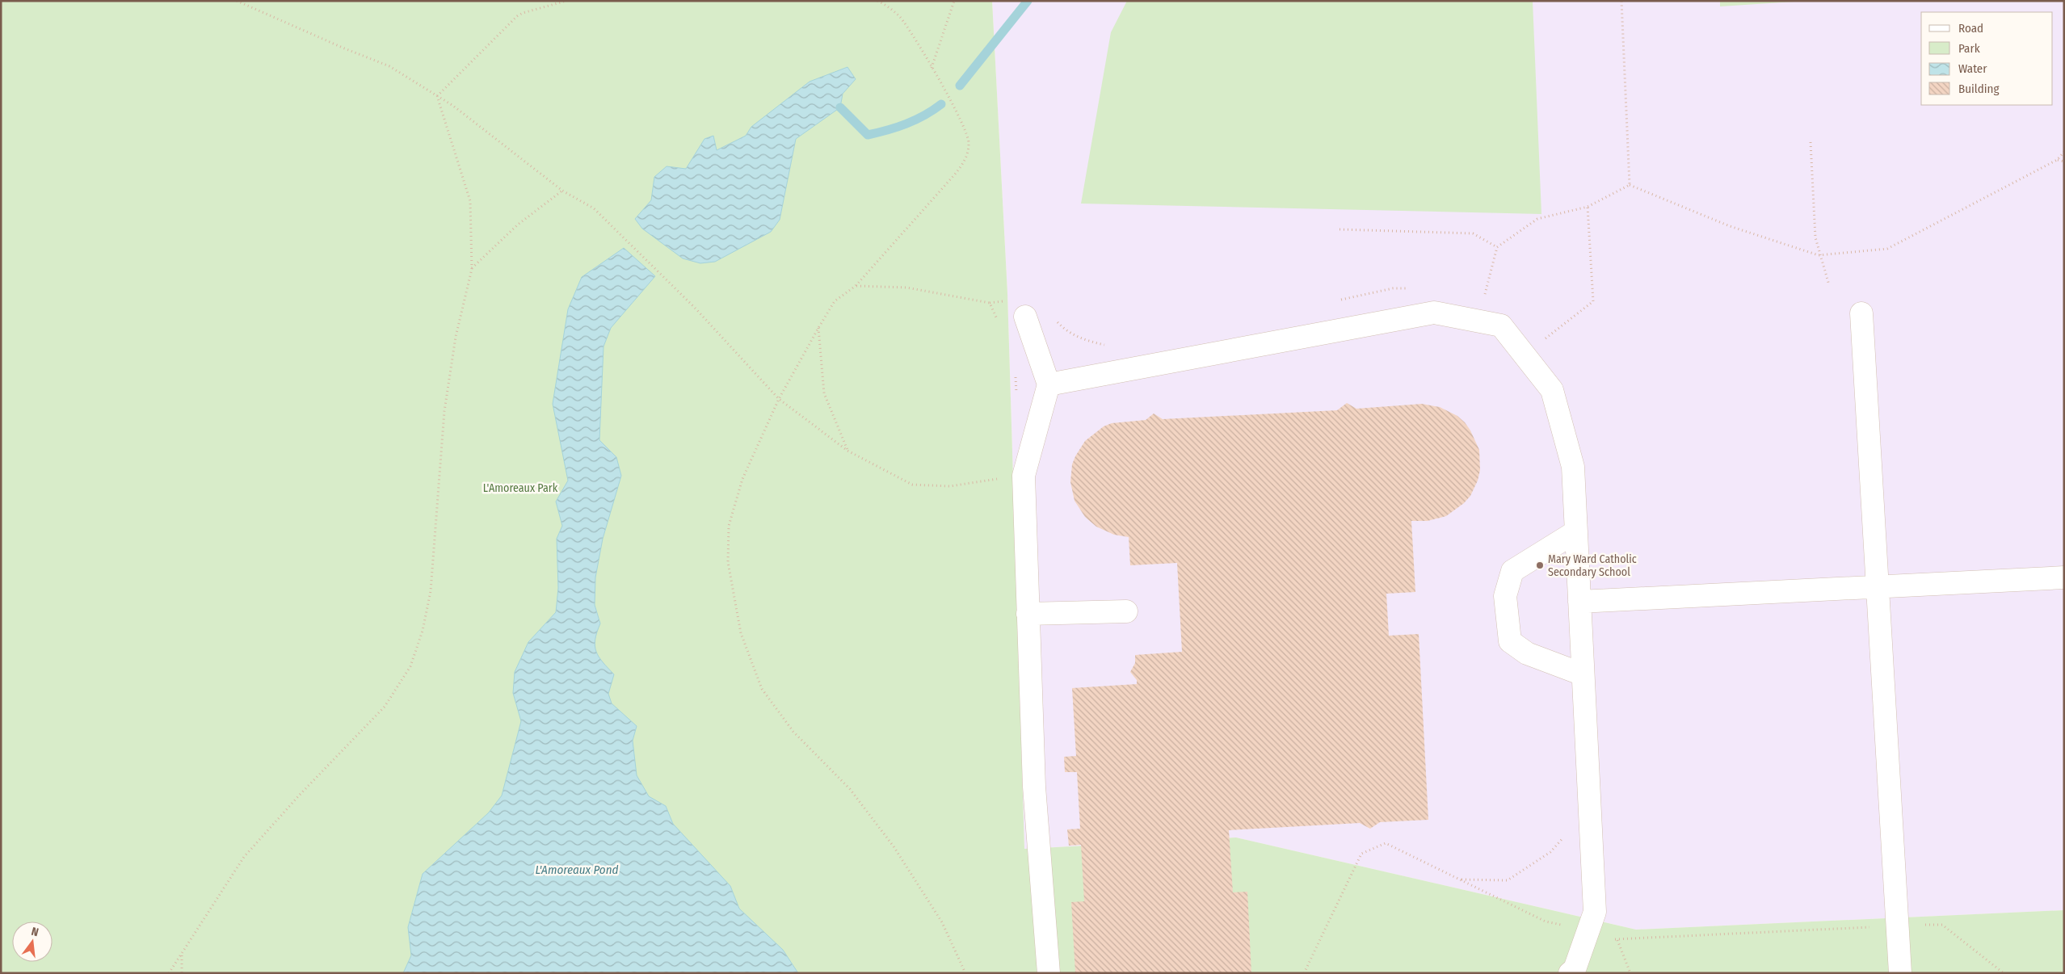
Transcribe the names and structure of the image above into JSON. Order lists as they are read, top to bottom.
{
  "water": ["L'Amoreaux Pond"],
  "parks": ["L'Amoreaux Park"],
  "places": ["Mary Ward Catholic Secondary School"],
  "legend": [
    "Road",
    "Park",
    "Water",
    "Building"
  ],
  "north": "top"
}
